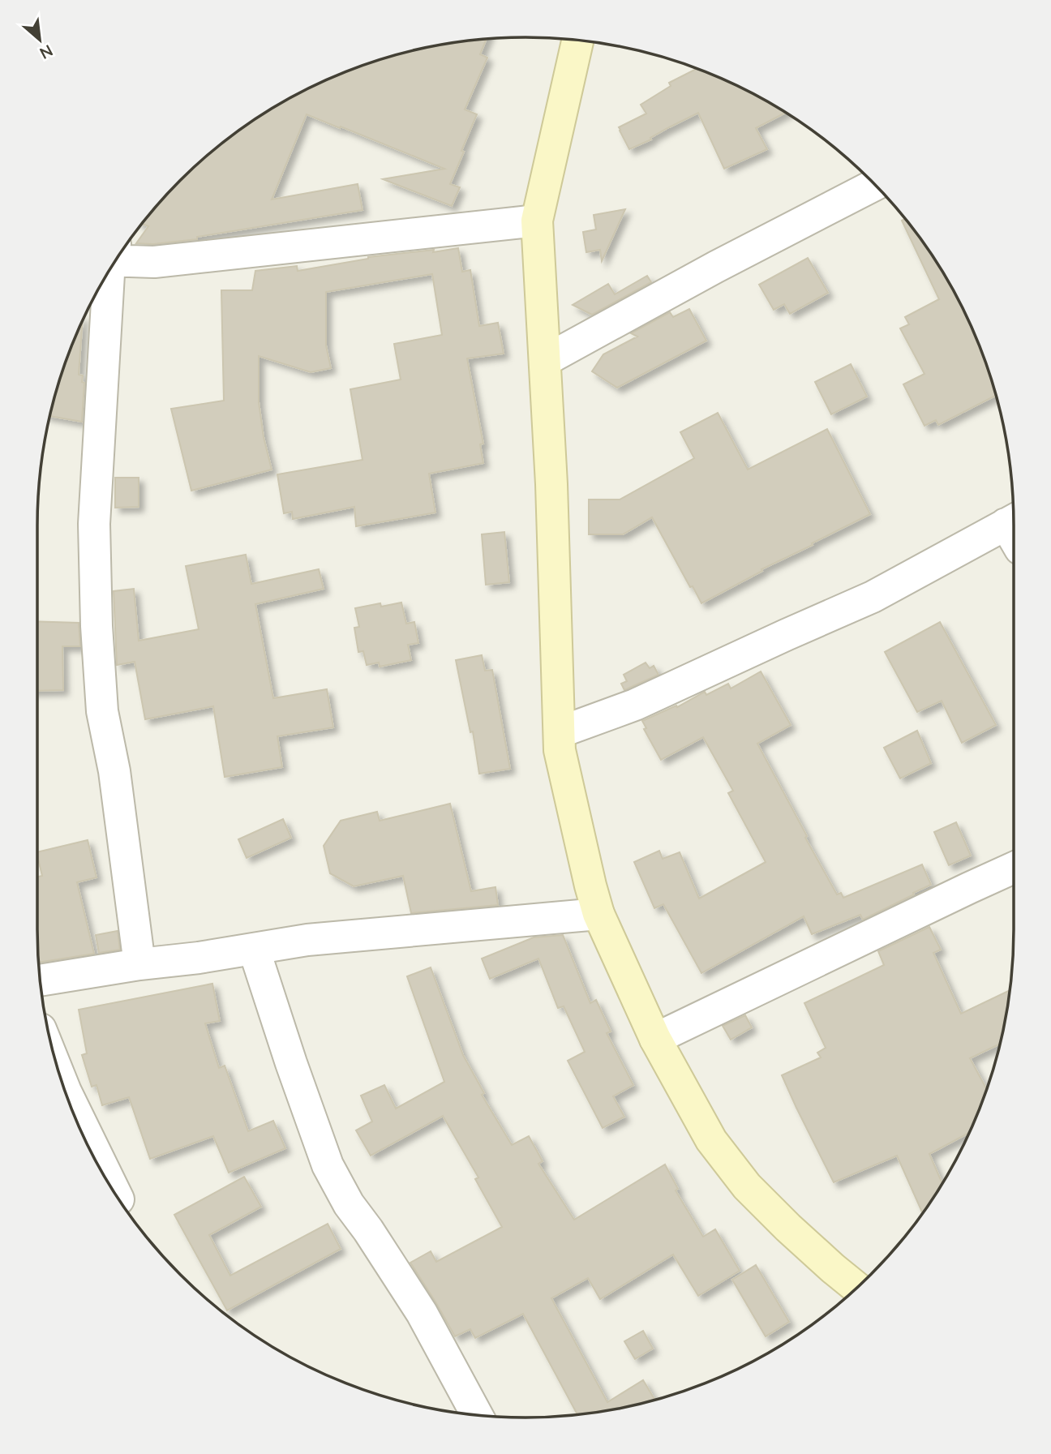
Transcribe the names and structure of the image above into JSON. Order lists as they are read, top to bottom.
{
  "north": "bottom right"
}
